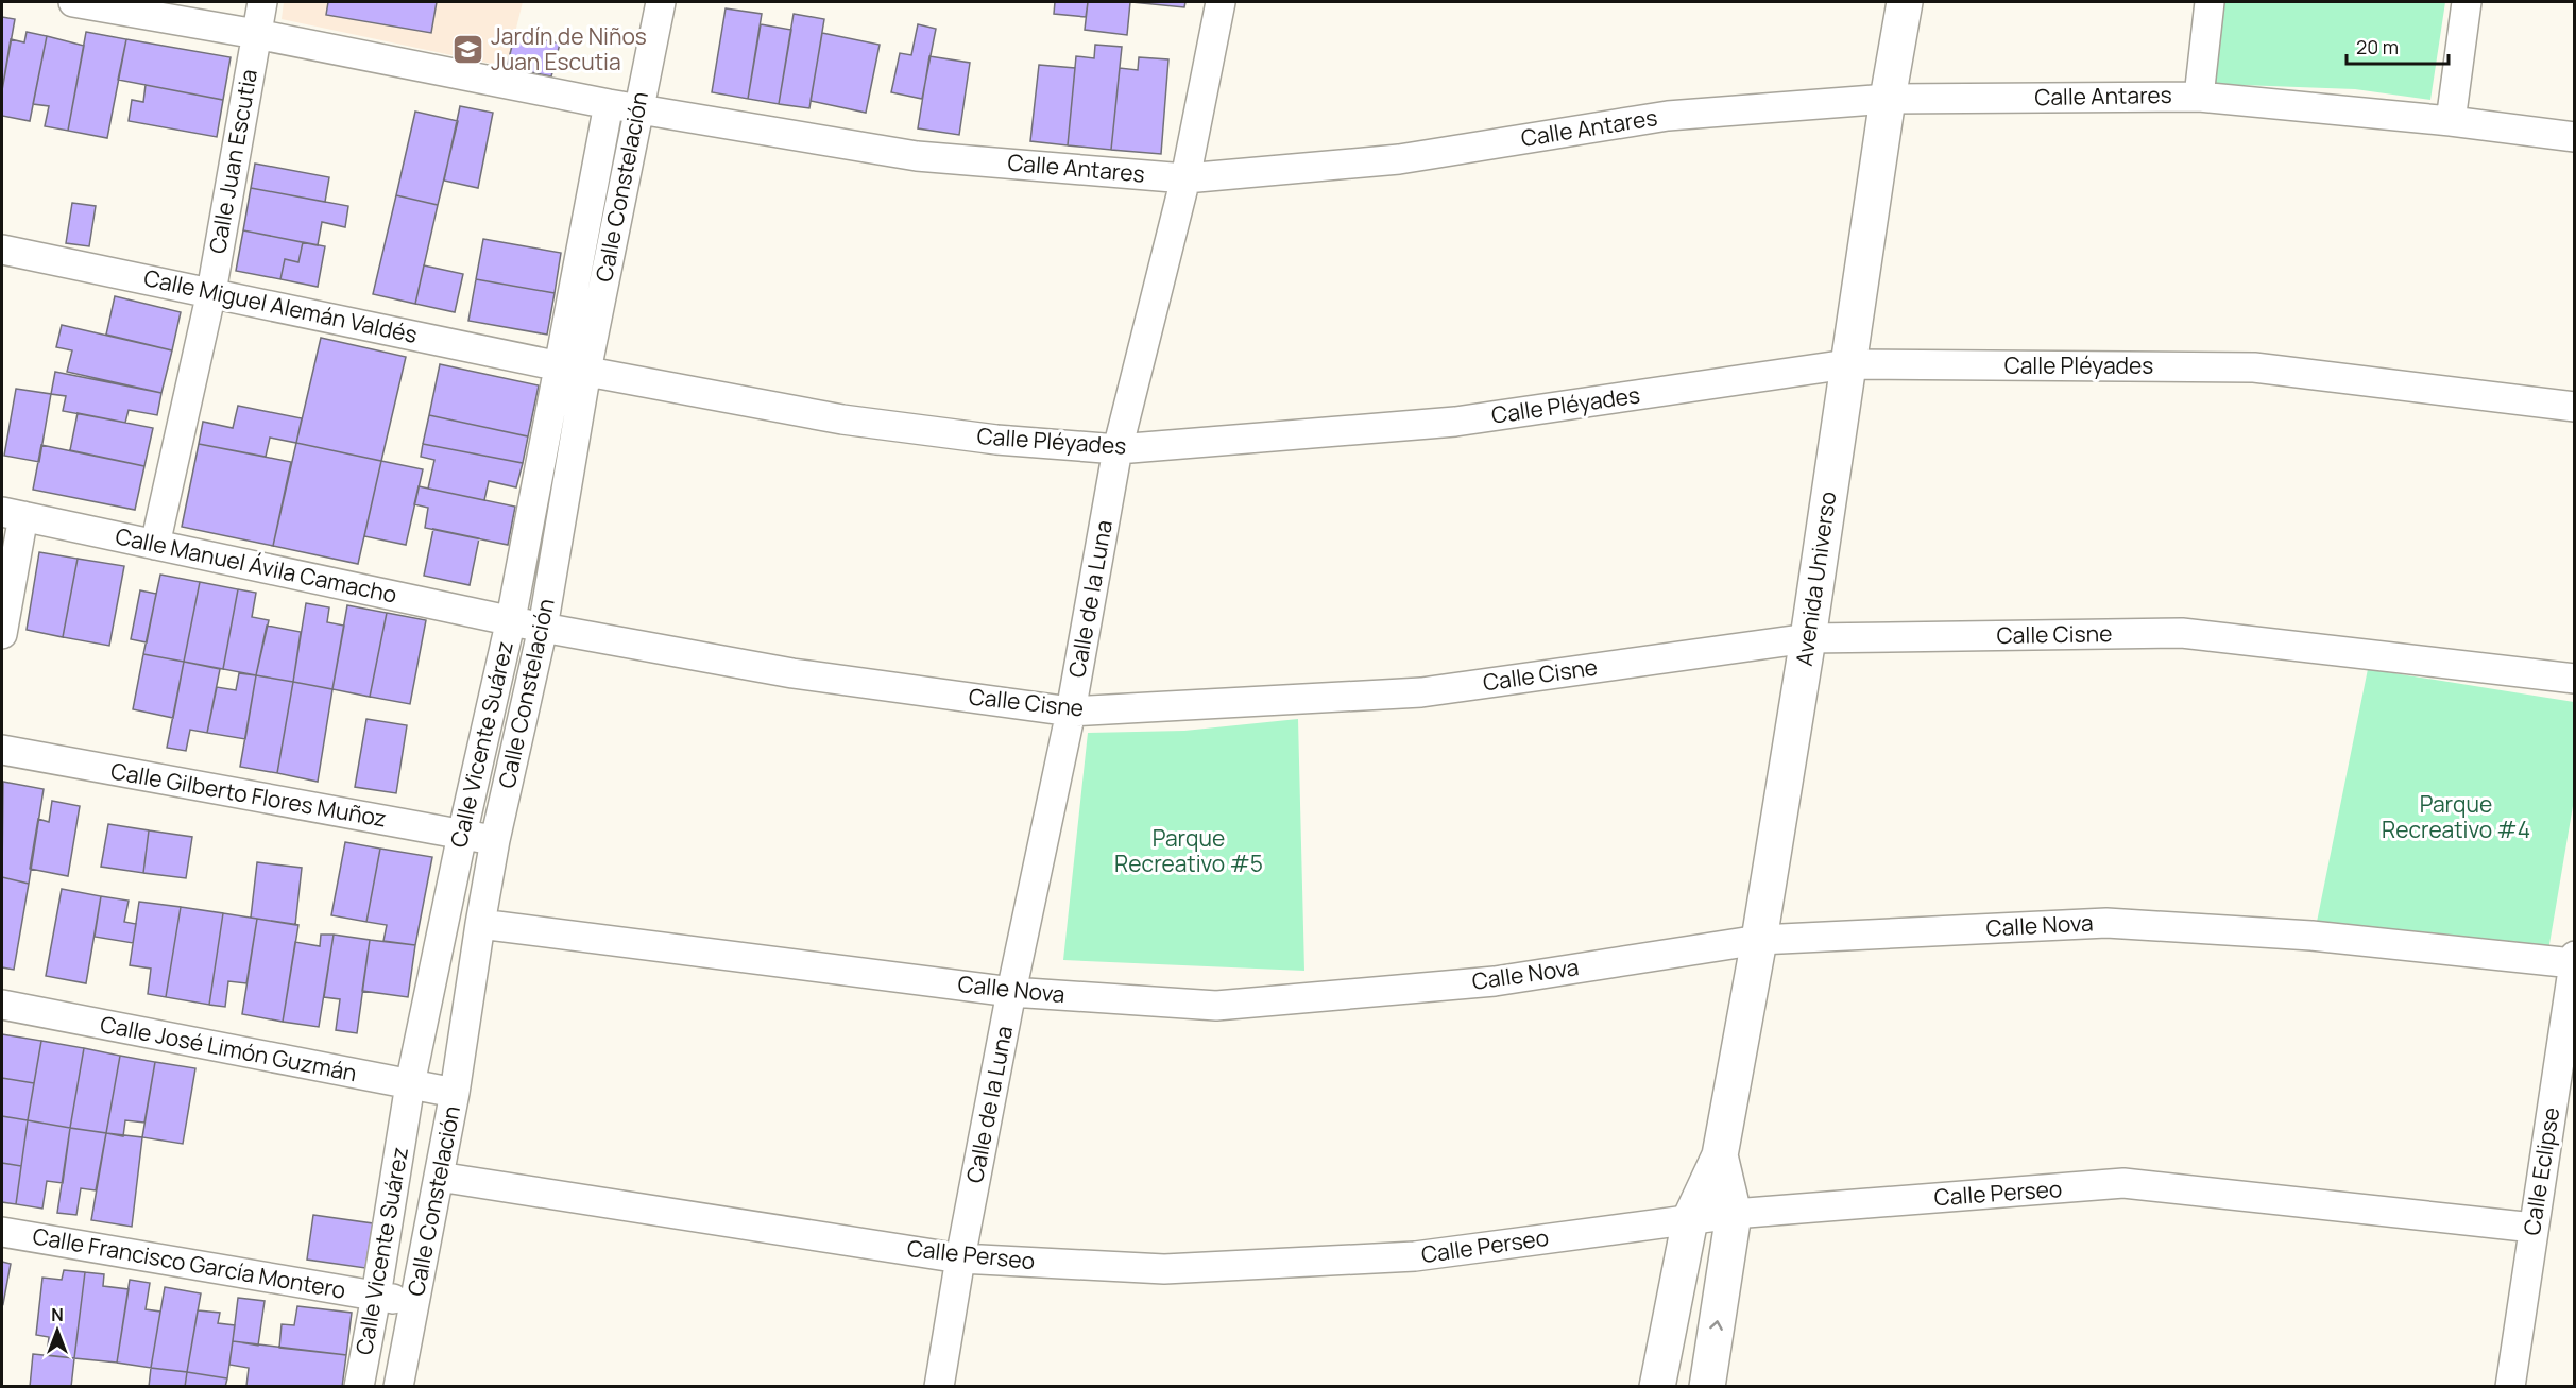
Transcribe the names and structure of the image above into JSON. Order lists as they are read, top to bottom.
{
  "streets": {
    "street": [
      "Calle Antares",
      "Calle Juan Escutia",
      "Calle Constelación",
      "Calle Miguel Alemán Valdés",
      "Calle Pléyades",
      "Calle Manuel Ávila Camacho",
      "Avenida Universo",
      "Calle de la Luna",
      "Calle Cisne",
      "Calle Vicente Suárez",
      "Calle Gilberto Flores Muñoz",
      "Calle Nova",
      "Calle José Limón Guzmán",
      "Calle Eclipse",
      "Calle Perseo",
      "Calle Francisco García Montero"
    ]
  },
  "crossings": [
    ["Calle Antares", "Calle Juan Escutia"],
    ["Calle Antares", "Calle Constelación"],
    ["Calle Antares", "Avenida Universo"],
    ["Calle Antares", "Calle de la Luna"],
    ["Calle Antares", "Calle Vicente Suárez"],
    ["Calle Juan Escutia", "Calle Miguel Alemán Valdés"],
    ["Calle Juan Escutia", "Calle Manuel Ávila Camacho"],
    ["Calle Constelación", "Calle Miguel Alemán Valdés"],
    ["Calle Constelación", "Calle Pléyades"],
    ["Calle Constelación", "Calle Cisne"],
    ["Calle Constelación", "Calle Vicente Suárez"],
    ["Calle Constelación", "Calle Gilberto Flores Muñoz"],
    ["Calle Constelación", "Calle Nova"],
    ["Calle Constelación", "Calle José Limón Guzmán"],
    ["Calle Constelación", "Calle Perseo"],
    ["Calle Constelación", "Calle Francisco García Montero"],
    ["Calle Miguel Alemán Valdés", "Calle Pléyades"],
    ["Calle Miguel Alemán Valdés", "Calle Vicente Suárez"],
    ["Calle Pléyades", "Avenida Universo"],
    ["Calle Pléyades", "Calle de la Luna"],
    ["Calle Pléyades", "Calle Vicente Suárez"],
    ["Calle Manuel Ávila Camacho", "Calle Cisne"],
    ["Calle Manuel Ávila Camacho", "Calle Vicente Suárez"],
    ["Avenida Universo", "Calle Cisne"],
    ["Avenida Universo", "Calle Nova"],
    ["Avenida Universo", "Calle Perseo"],
    ["Calle de la Luna", "Calle Cisne"],
    ["Calle de la Luna", "Calle Nova"],
    ["Calle de la Luna", "Calle Perseo"],
    ["Calle Cisne", "Calle Vicente Suárez"],
    ["Calle Vicente Suárez", "Calle Gilberto Flores Muñoz"],
    ["Calle Vicente Suárez", "Calle José Limón Guzmán"],
    ["Calle Vicente Suárez", "Calle Francisco García Montero"],
    ["Calle Nova", "Calle Eclipse"],
    ["Calle Eclipse", "Calle Perseo"]
  ],
  "parks": ["Parque Recreativo #4", "Parque Recreativo #5"],
  "places": {
    "school or university": ["Jardín de Niños Juan Escutia"]
  },
  "scale_bar": "20 m",
  "north": "top"
}
